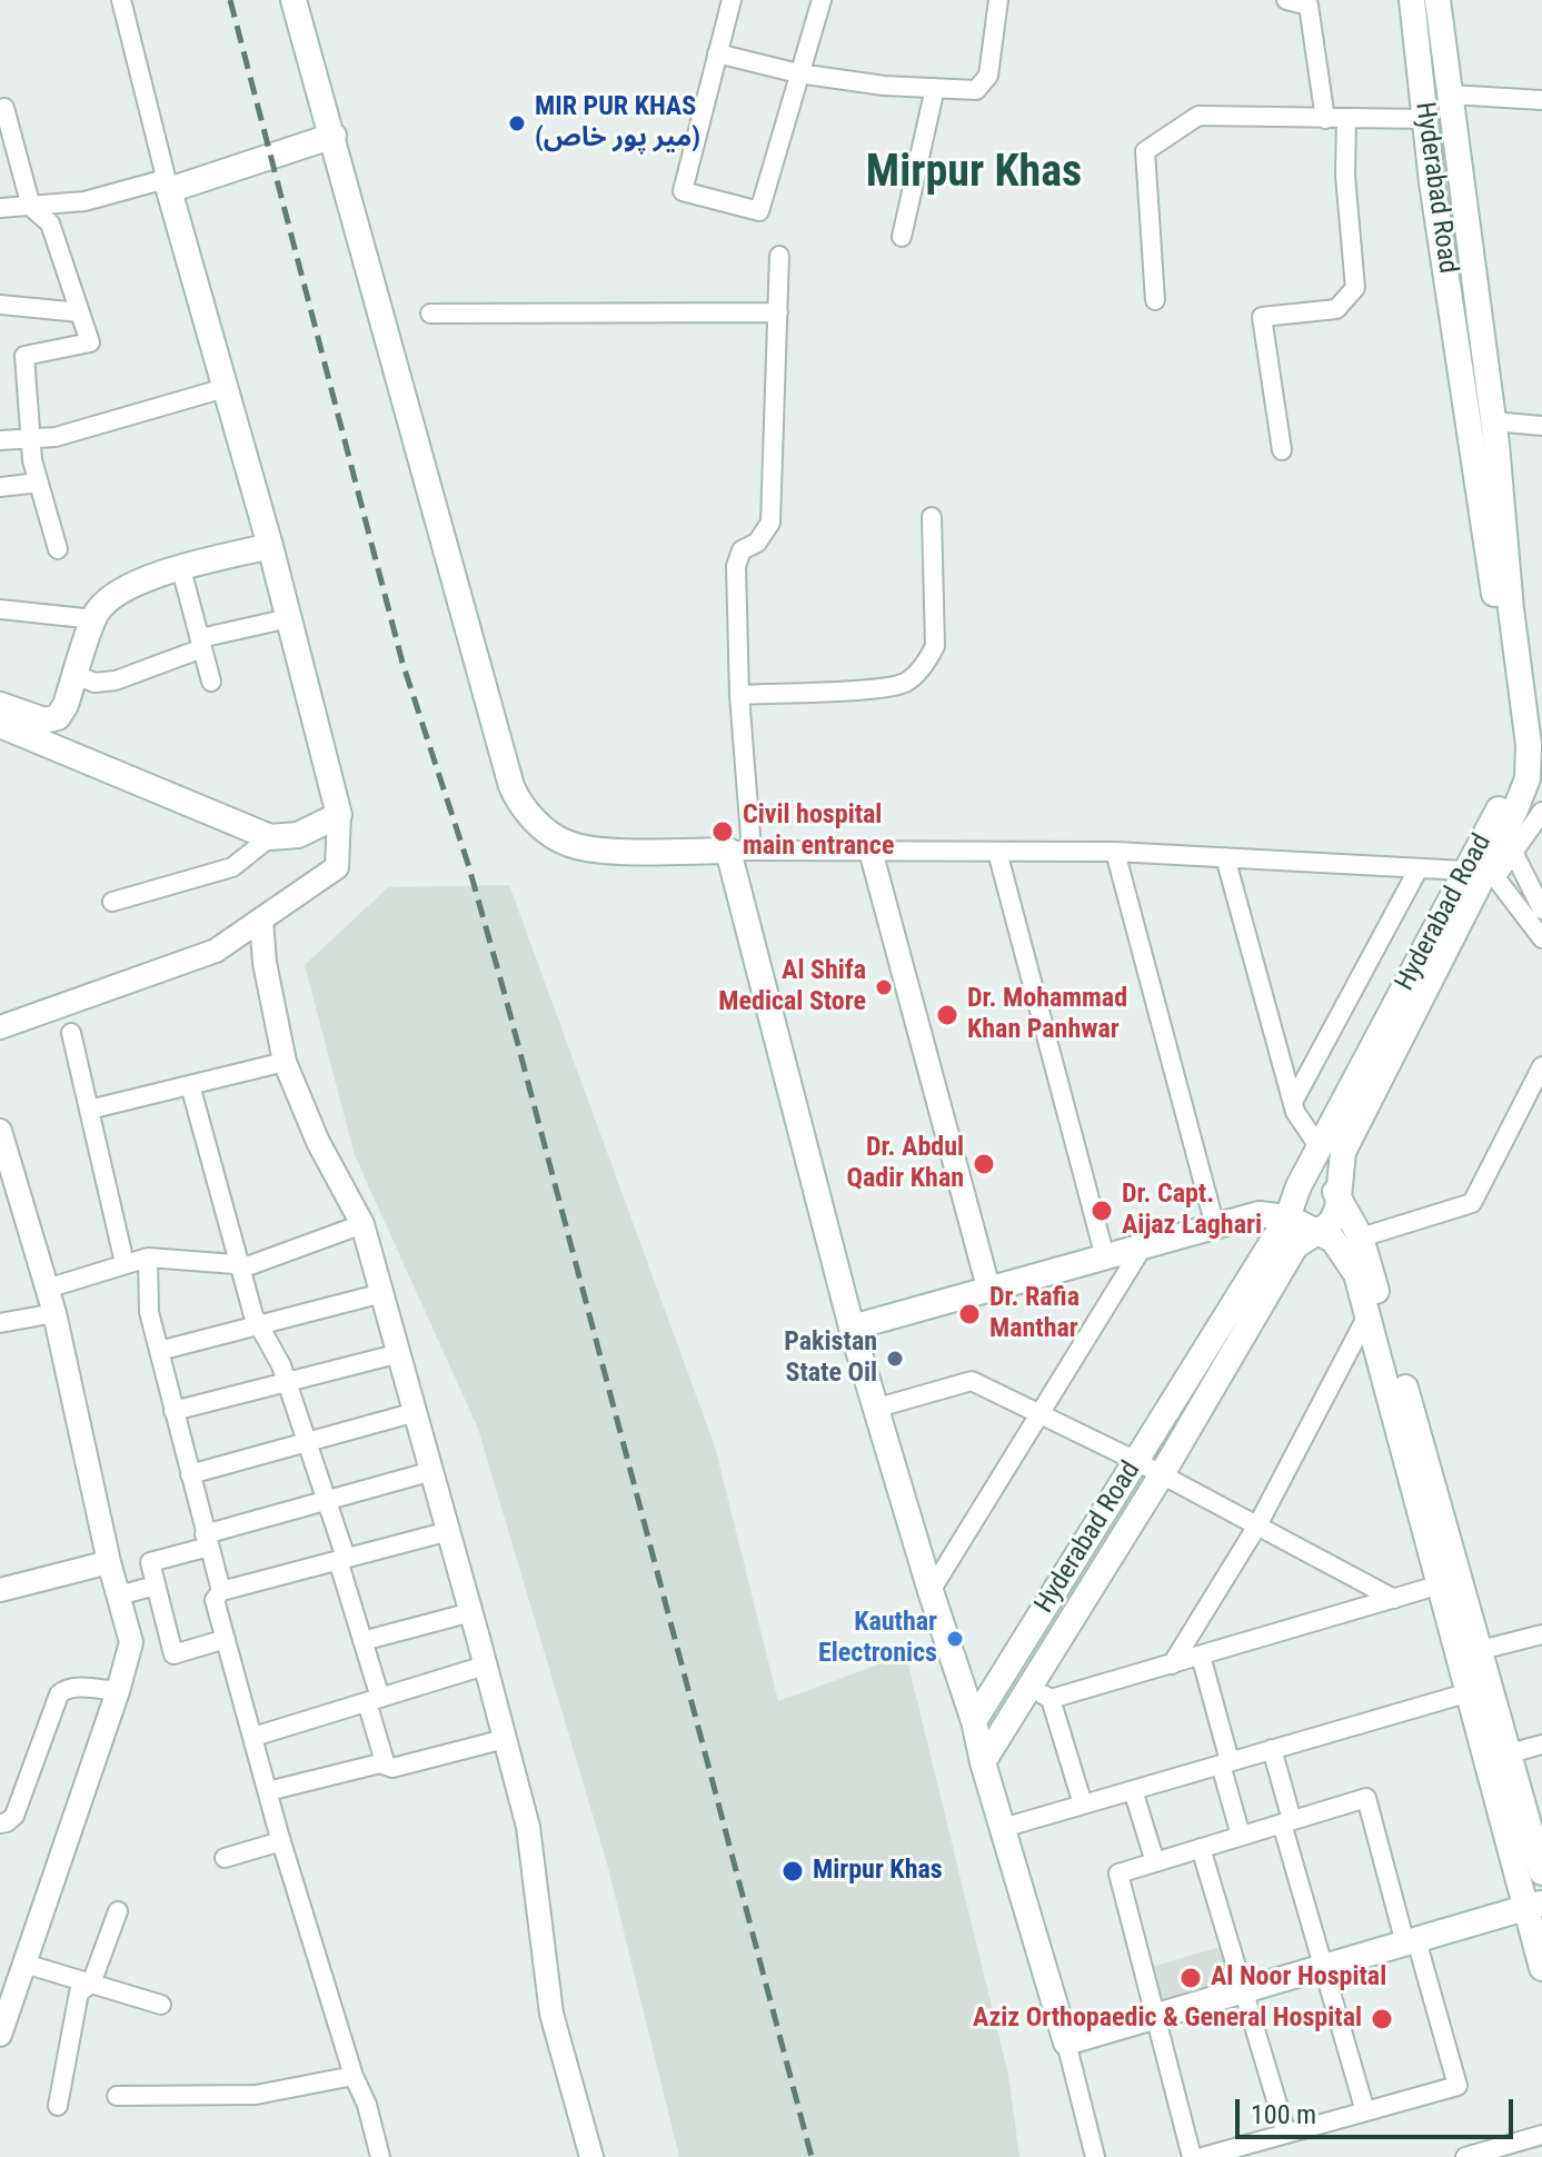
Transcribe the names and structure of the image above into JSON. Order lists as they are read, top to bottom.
{
  "streets": {
    "main road": ["Hyderabad Road"]
  },
  "districts": ["Mirpur Khas"],
  "places": [
    "MIR PUR KHAS (میر پور خاص)",
    "Civil hospital main entrance",
    "Al Shifa Medical Store",
    "Dr. Mohammad Khan Panhwar",
    "Dr. Abdul Qadir Khan",
    "Dr. Capt. Aijaz Laghari",
    "Dr. Rafia Manthar",
    "Pakistan State Oil",
    "Kauthar Electronics",
    "Mirpur Khas",
    "Al Noor Hospital",
    "Aziz Orthopaedic & General Hospital"
  ],
  "scale_bar": "100 m"
}
